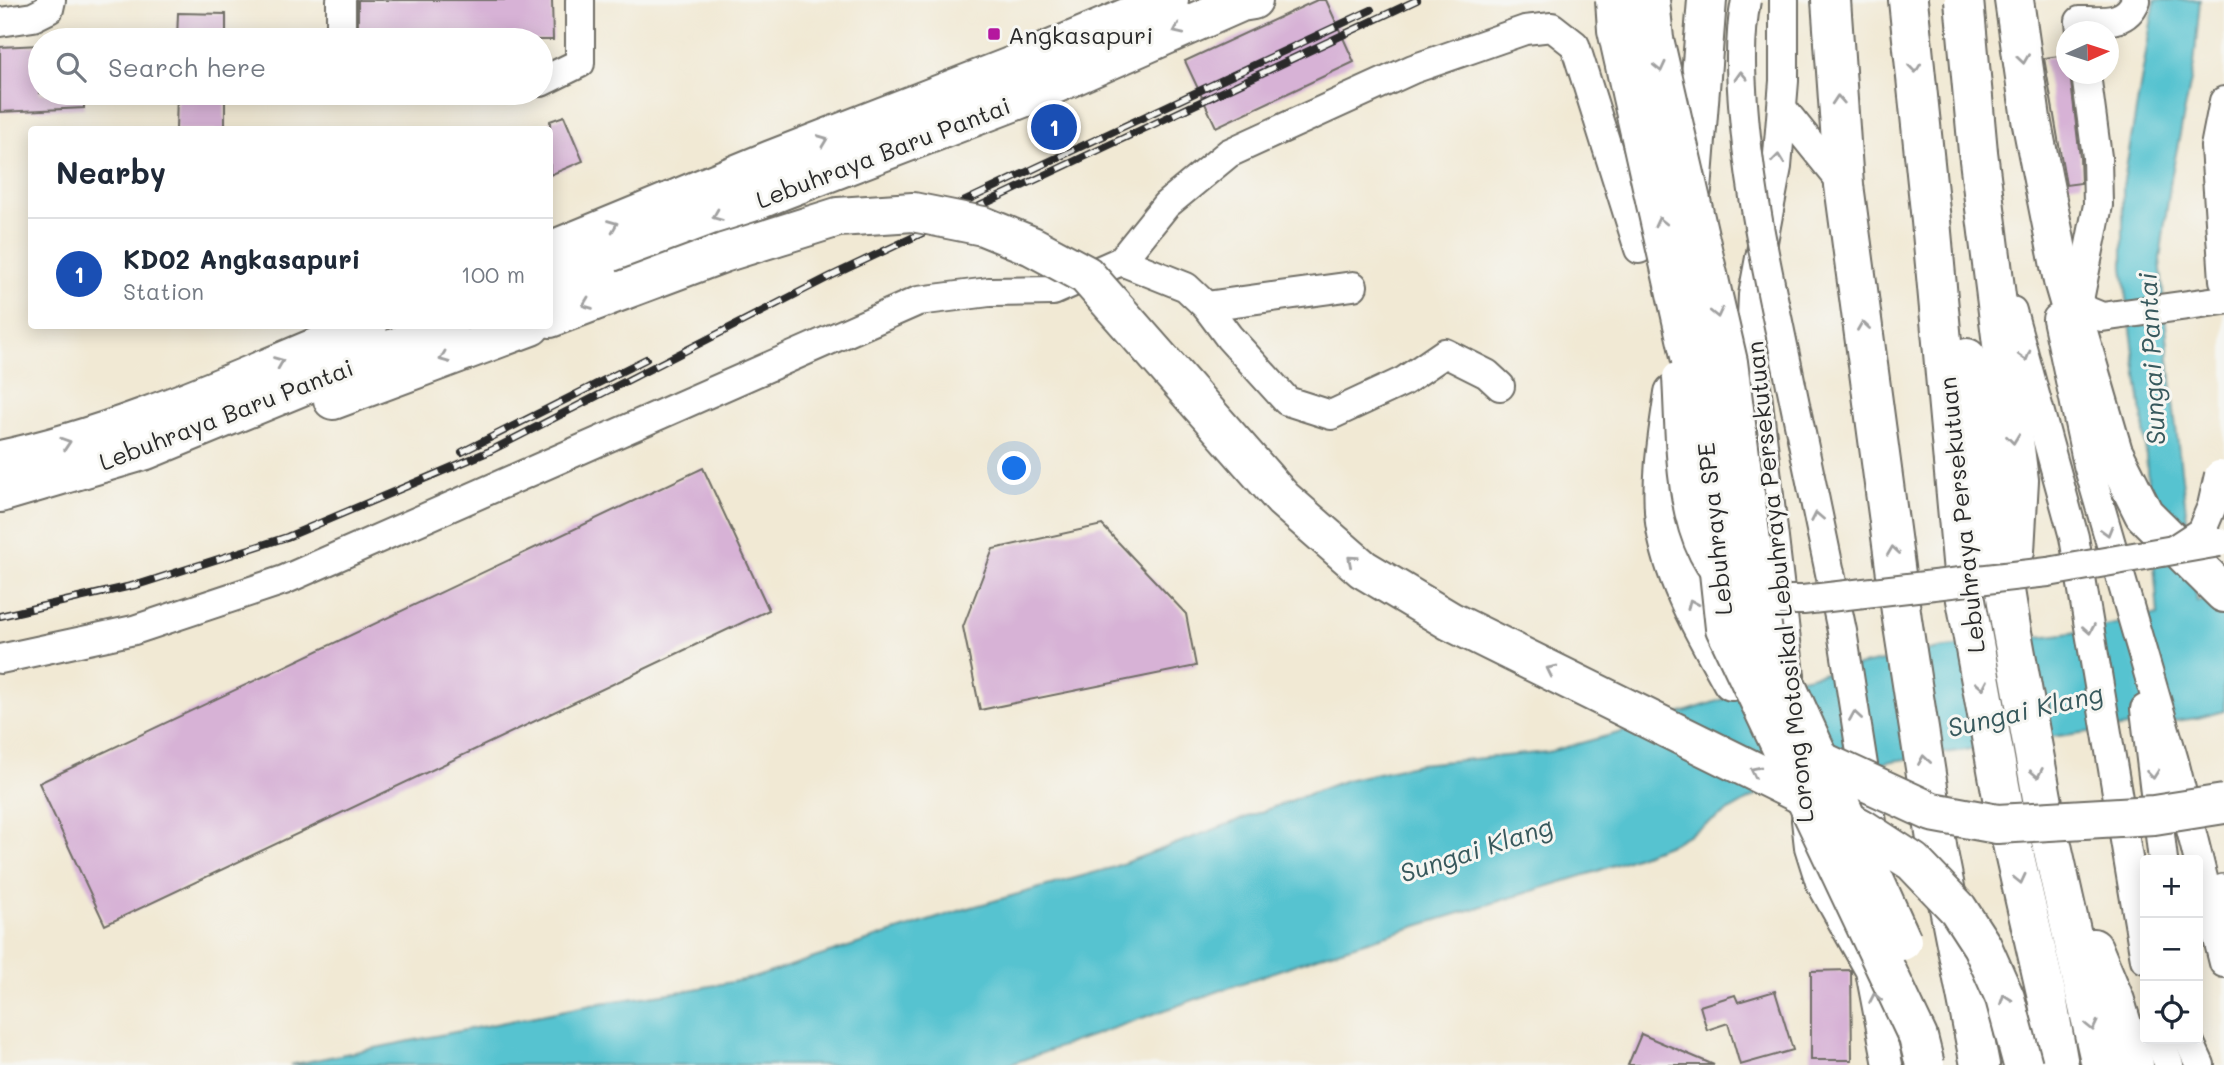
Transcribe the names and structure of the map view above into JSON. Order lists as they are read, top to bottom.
{
  "streets": {
    "highway": ["Lebuhraya Baru Pantai", "Lebuhraya Persekutuan", "Lebuhraya SPE"],
    "street": ["Lorong Motosikal Lebuhraya Persekutuan"]
  },
  "water": ["Sungai Pantai", "Sungai Klang"],
  "places": {
    "transit": ["Angkasapuri"]
  },
  "north": "right",
  "page": {
    "search": "Search here",
    "pins": "1",
    "heading": "Nearby",
    "list": [
      {
        "mark": "1",
        "name": "KD02 Angkasapuri",
        "note": "Station",
        "value": "100 m"
      }
    ],
    "map_buttons": ["+", "−"]
  }
}
